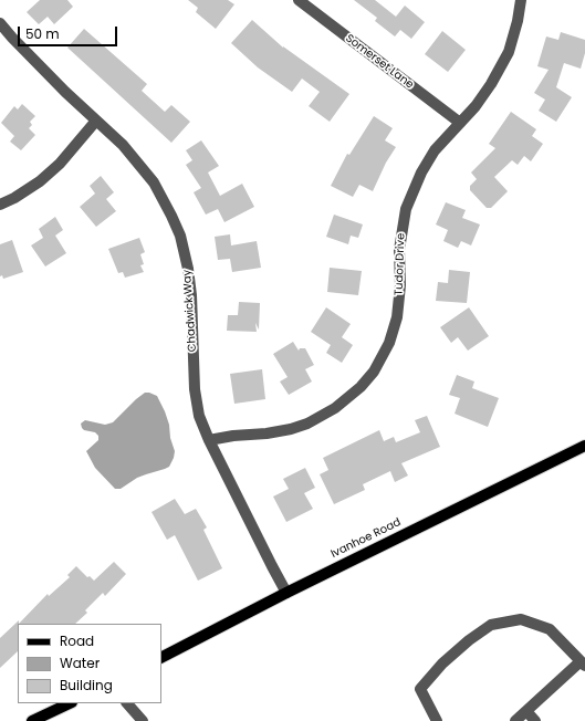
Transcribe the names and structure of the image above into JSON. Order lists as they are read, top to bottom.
{
  "streets": {
    "main road": ["Ivanhoe Road"],
    "street": ["Somerset Lane", "Tudor Drive", "Chadwick Way"]
  },
  "crossings": [
    ["Somerset Lane", "Tudor Drive"],
    ["Tudor Drive", "Chadwick Way"],
    ["Chadwick Way", "Ivanhoe Road"]
  ],
  "legend": ["Road", "Water", "Building"],
  "scale_bar": "50 m"
}
